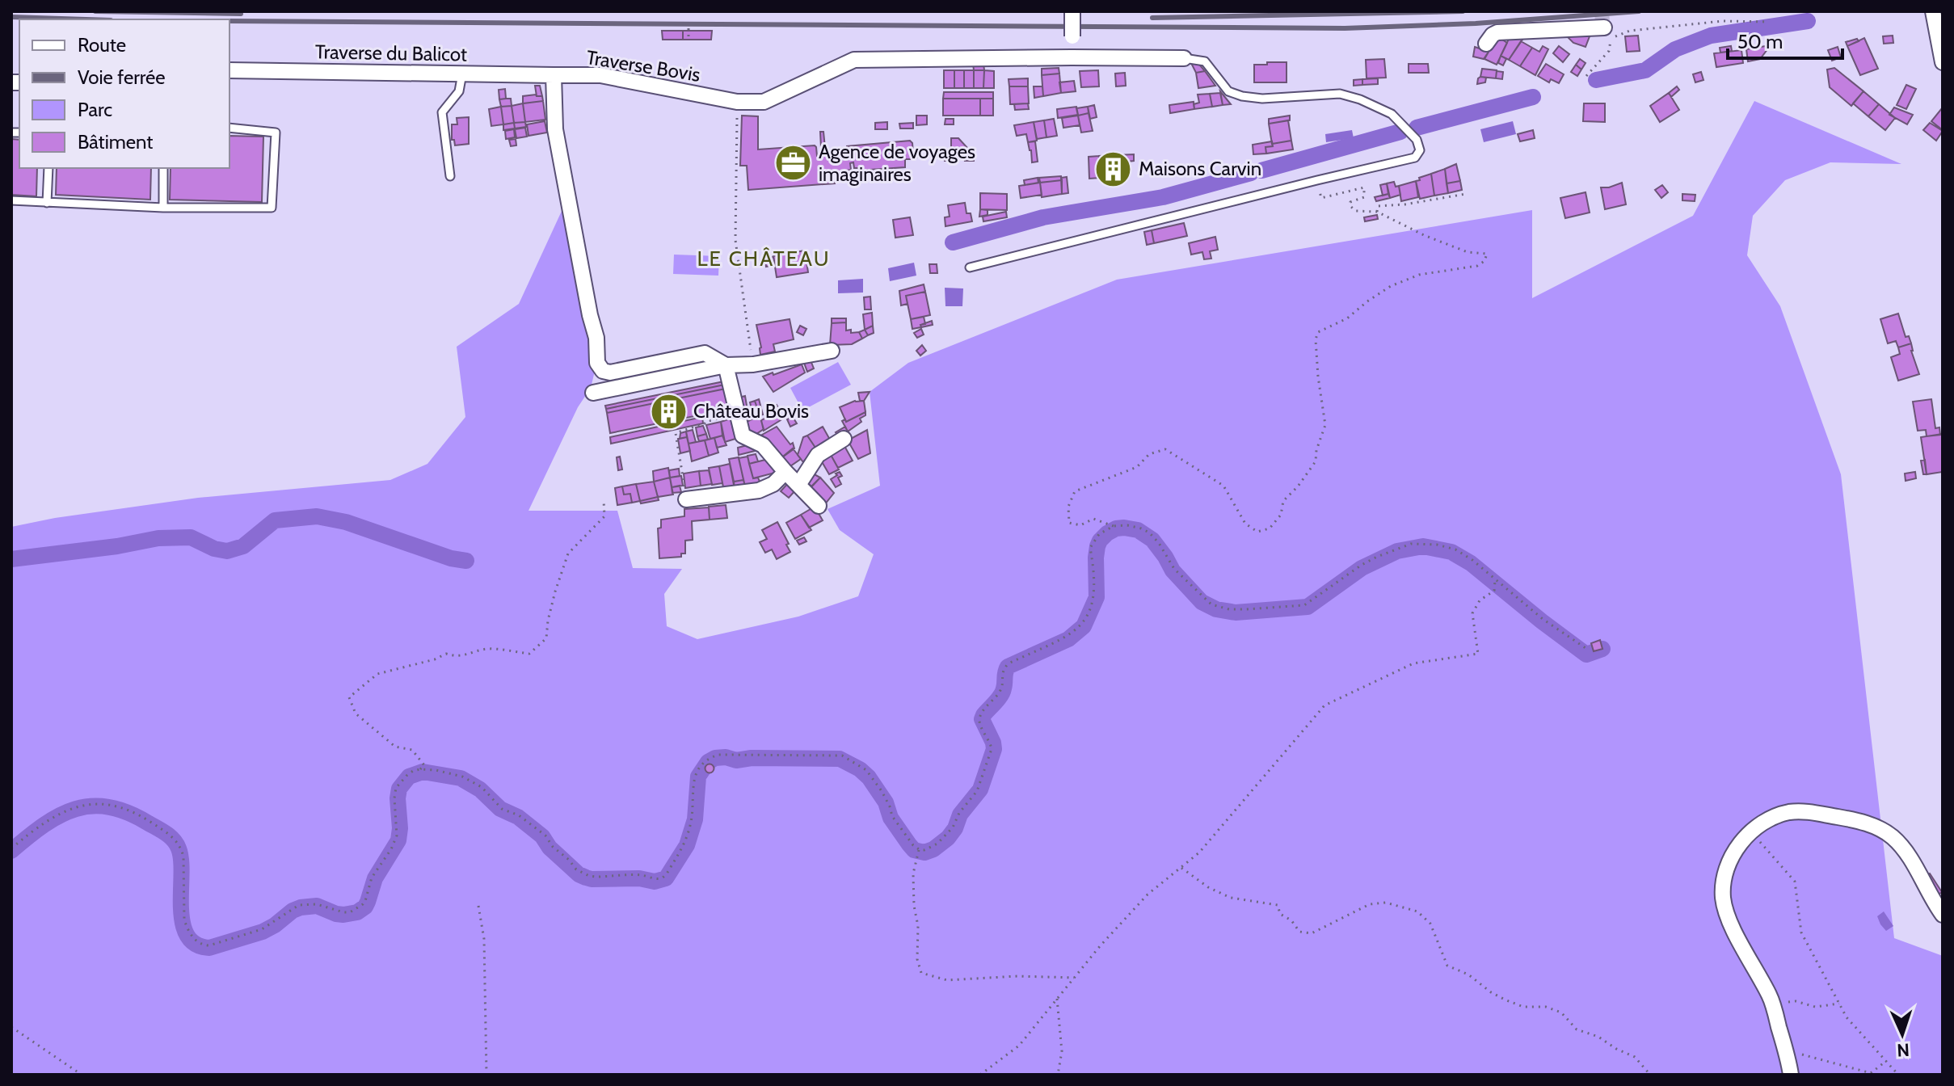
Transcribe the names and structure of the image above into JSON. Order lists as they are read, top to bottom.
{
  "streets": {
    "street": ["Traverse du Balicot", "Traverse Bovis"]
  },
  "crossings": [
    ["Traverse du Balicot", "Traverse Bovis"]
  ],
  "districts": ["LE CHÂTEAU"],
  "places": {
    "office": ["Agence de voyages imaginaires"],
    "building": ["Maisons Carvin", "Château Bovis"]
  },
  "legend": [
    "Route",
    "Voie ferrée",
    "Parc",
    "Bâtiment"
  ],
  "scale_bar": "50 m",
  "north": "bottom"
}
